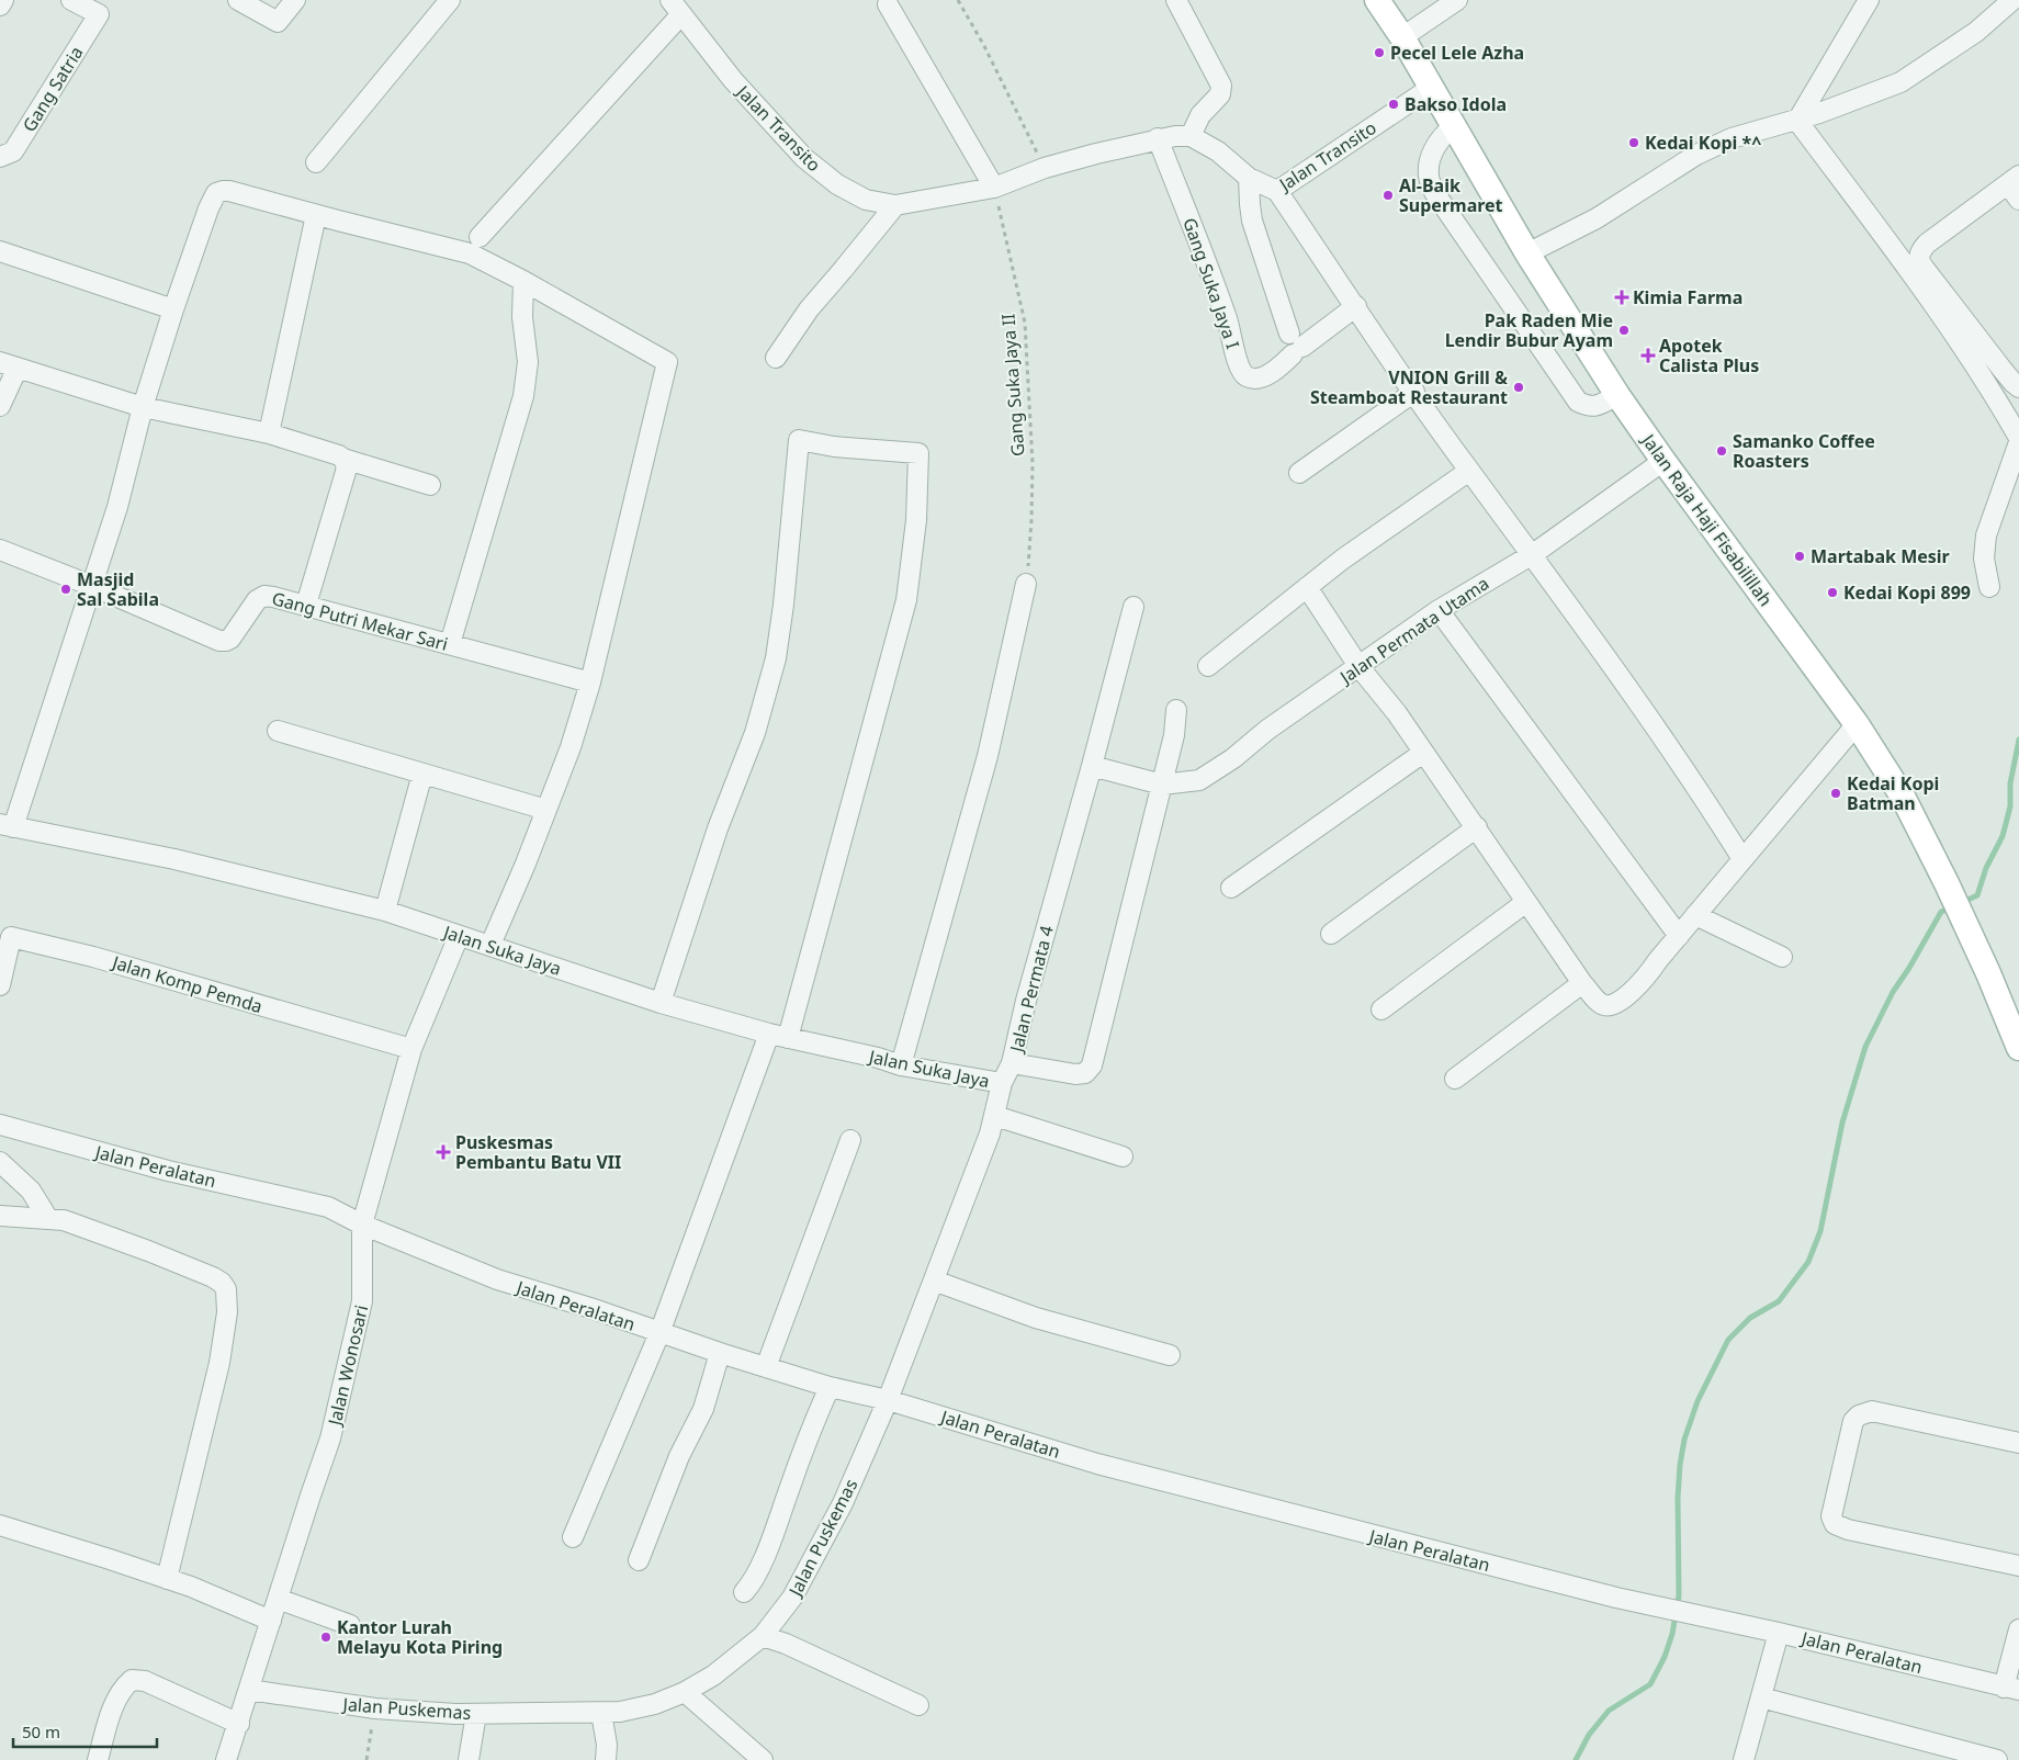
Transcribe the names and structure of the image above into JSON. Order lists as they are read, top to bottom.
{
  "streets": {
    "main road": ["Jalan Raja Haji Fisabilillah"],
    "street": [
      "Gang Satria",
      "Jalan Transito",
      "Gang Suka Jaya I",
      "Gang Putri Mekar Sari",
      "Jalan Permata Utama",
      "Jalan Suka Jaya",
      "Jalan Komp Pemda",
      "Jalan Permata 4",
      "Jalan Peralatan",
      "Jalan Wonosari",
      "Jalan Puskemas"
    ],
    "path": ["Gang Suka Jaya II"]
  },
  "crossings": [
    ["Jalan Transito", "Gang Suka Jaya I"],
    ["Jalan Transito", "Gang Suka Jaya II"],
    ["Jalan Transito", "Jalan Raja Haji Fisabilillah"],
    ["Jalan Raja Haji Fisabilillah", "Jalan Permata Utama"],
    ["Jalan Permata Utama", "Jalan Permata 4"],
    ["Jalan Suka Jaya", "Jalan Wonosari"],
    ["Jalan Suka Jaya", "Jalan Puskemas"],
    ["Jalan Komp Pemda", "Jalan Wonosari"],
    ["Jalan Permata 4", "Jalan Puskemas"],
    ["Jalan Peralatan", "Jalan Wonosari"],
    ["Jalan Peralatan", "Jalan Puskemas"],
    ["Jalan Wonosari", "Jalan Puskemas"]
  ],
  "places": {
    "other": [
      "Pecel Lele Azha",
      "Bakso Idola",
      "Kedai Kopi *^",
      "Al-Baik Supermaret",
      "Pak Raden Mie Lendir Bubur Ayam",
      "VNION Grill & Steamboat Restaurant",
      "Samanko Coffee Roasters",
      "Martabak Mesir",
      "Masjid Sal Sabila",
      "Kedai Kopi 899",
      "Kedai Kopi Batman",
      "Kantor Lurah Melayu Kota Piring"
    ],
    "health": ["Kimia Farma", "Apotek Calista Plus", "Puskesmas Pembantu Batu VII"]
  },
  "scale_bar": "50 m"
}
